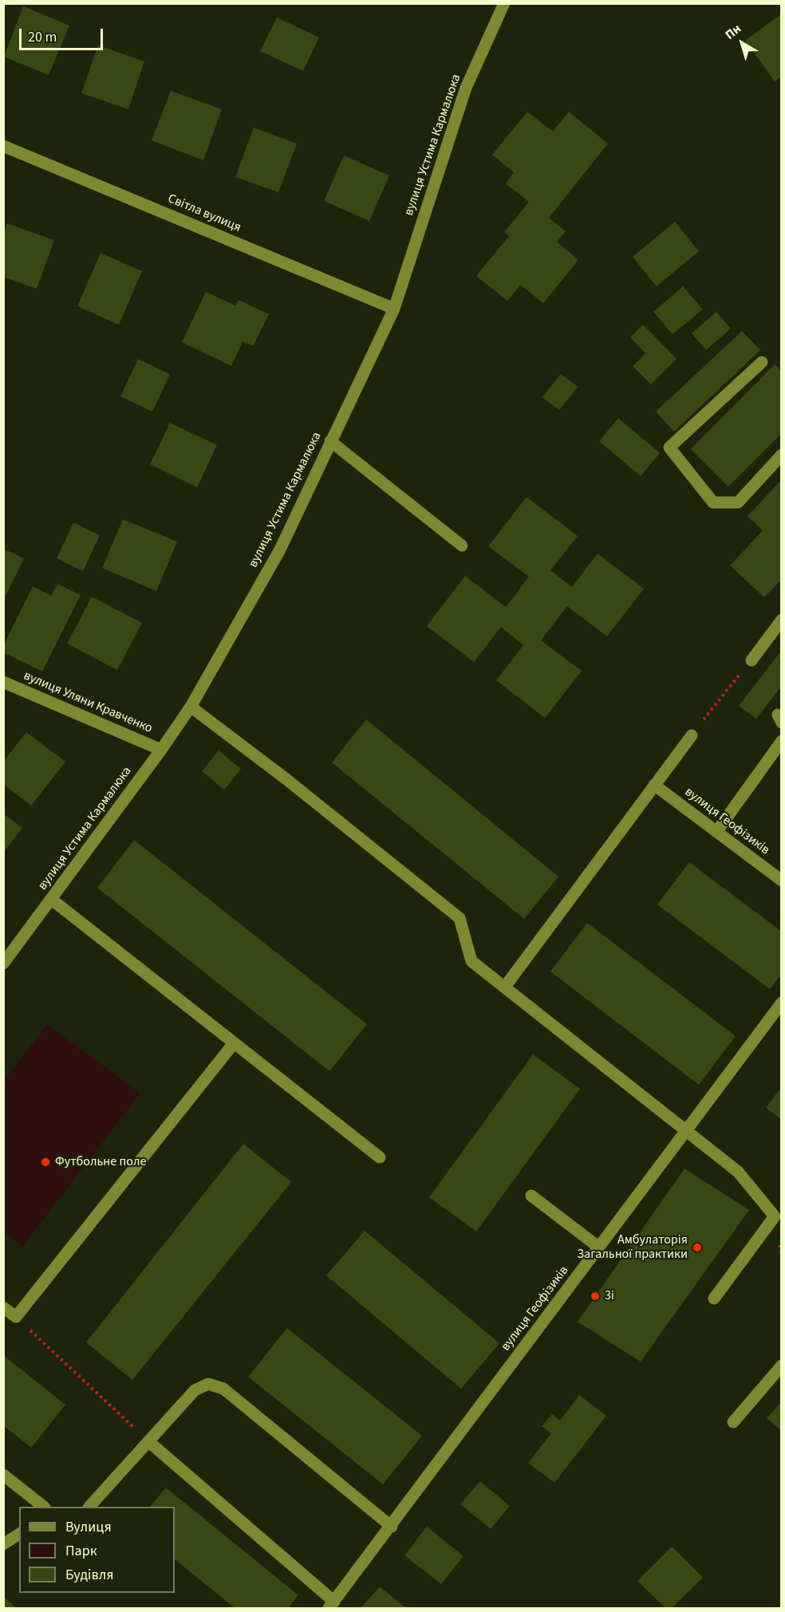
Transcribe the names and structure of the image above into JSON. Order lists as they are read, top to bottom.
{
  "streets": {
    "street": [
      "вулиця Устима Кармалюка",
      "Світла вулиця",
      "вулиця Уляни Кравченко",
      "вулиця Геофізиків"
    ]
  },
  "crossings": [
    ["вулиця Устима Кармалюка", "Світла вулиця"],
    ["вулиця Устима Кармалюка", "вулиця Уляни Кравченко"]
  ],
  "places": ["Футбольне поле", "Амбулаторія Загальної практики", "3і"],
  "legend": ["Вулиця", "Парк", "Будівля"],
  "scale_bar": "20 m",
  "north": "top left"
}
